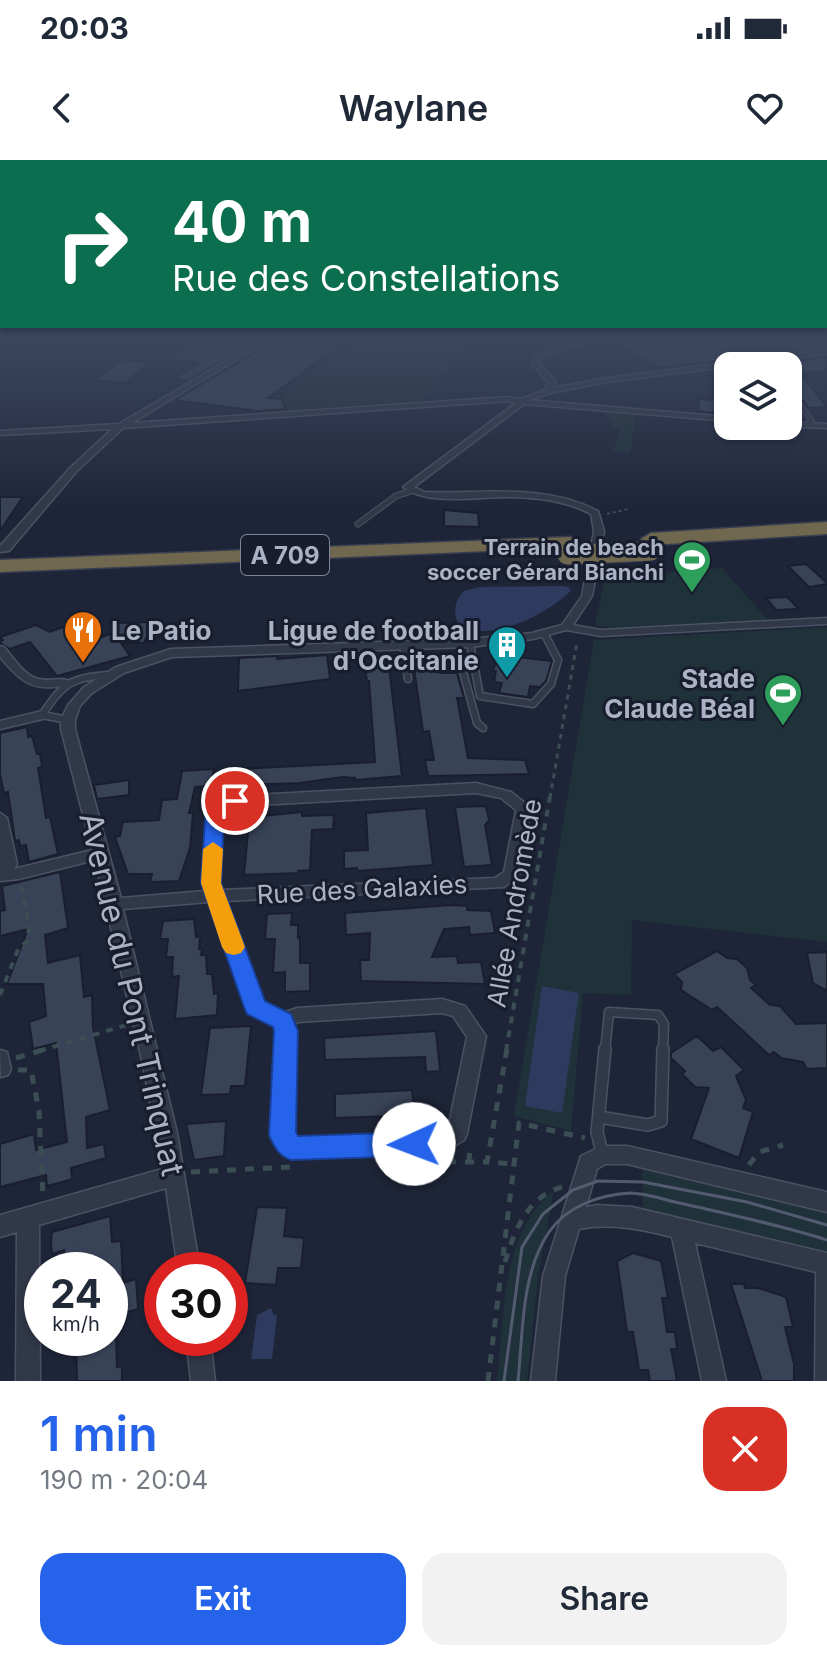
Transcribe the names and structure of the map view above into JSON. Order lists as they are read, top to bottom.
{
  "streets": {
    "highway": ["A 709"],
    "street": ["Rue des Galaxies", "Avenue du Pont Trinquat"],
    "path": ["Allée Andromède"]
  },
  "crossings": [
    ["Rue des Galaxies", "Avenue du Pont Trinquat"]
  ],
  "places": {
    "sports": ["Terrain de beach soccer Gérard Bianchi", "Stade Claude Béal"],
    "restaurant": ["Le Patio"],
    "building": ["Ligue de football d'Occitanie"]
  },
  "page": {
    "status": "20:03",
    "header": "Waylane",
    "turn": ["40 m", "Rue des Constellations"],
    "speed": "24 km/h",
    "limit": "30",
    "heading": ["1 min", "190 m · 20:04"],
    "buttons": ["Exit", "Share"]
  }
}
